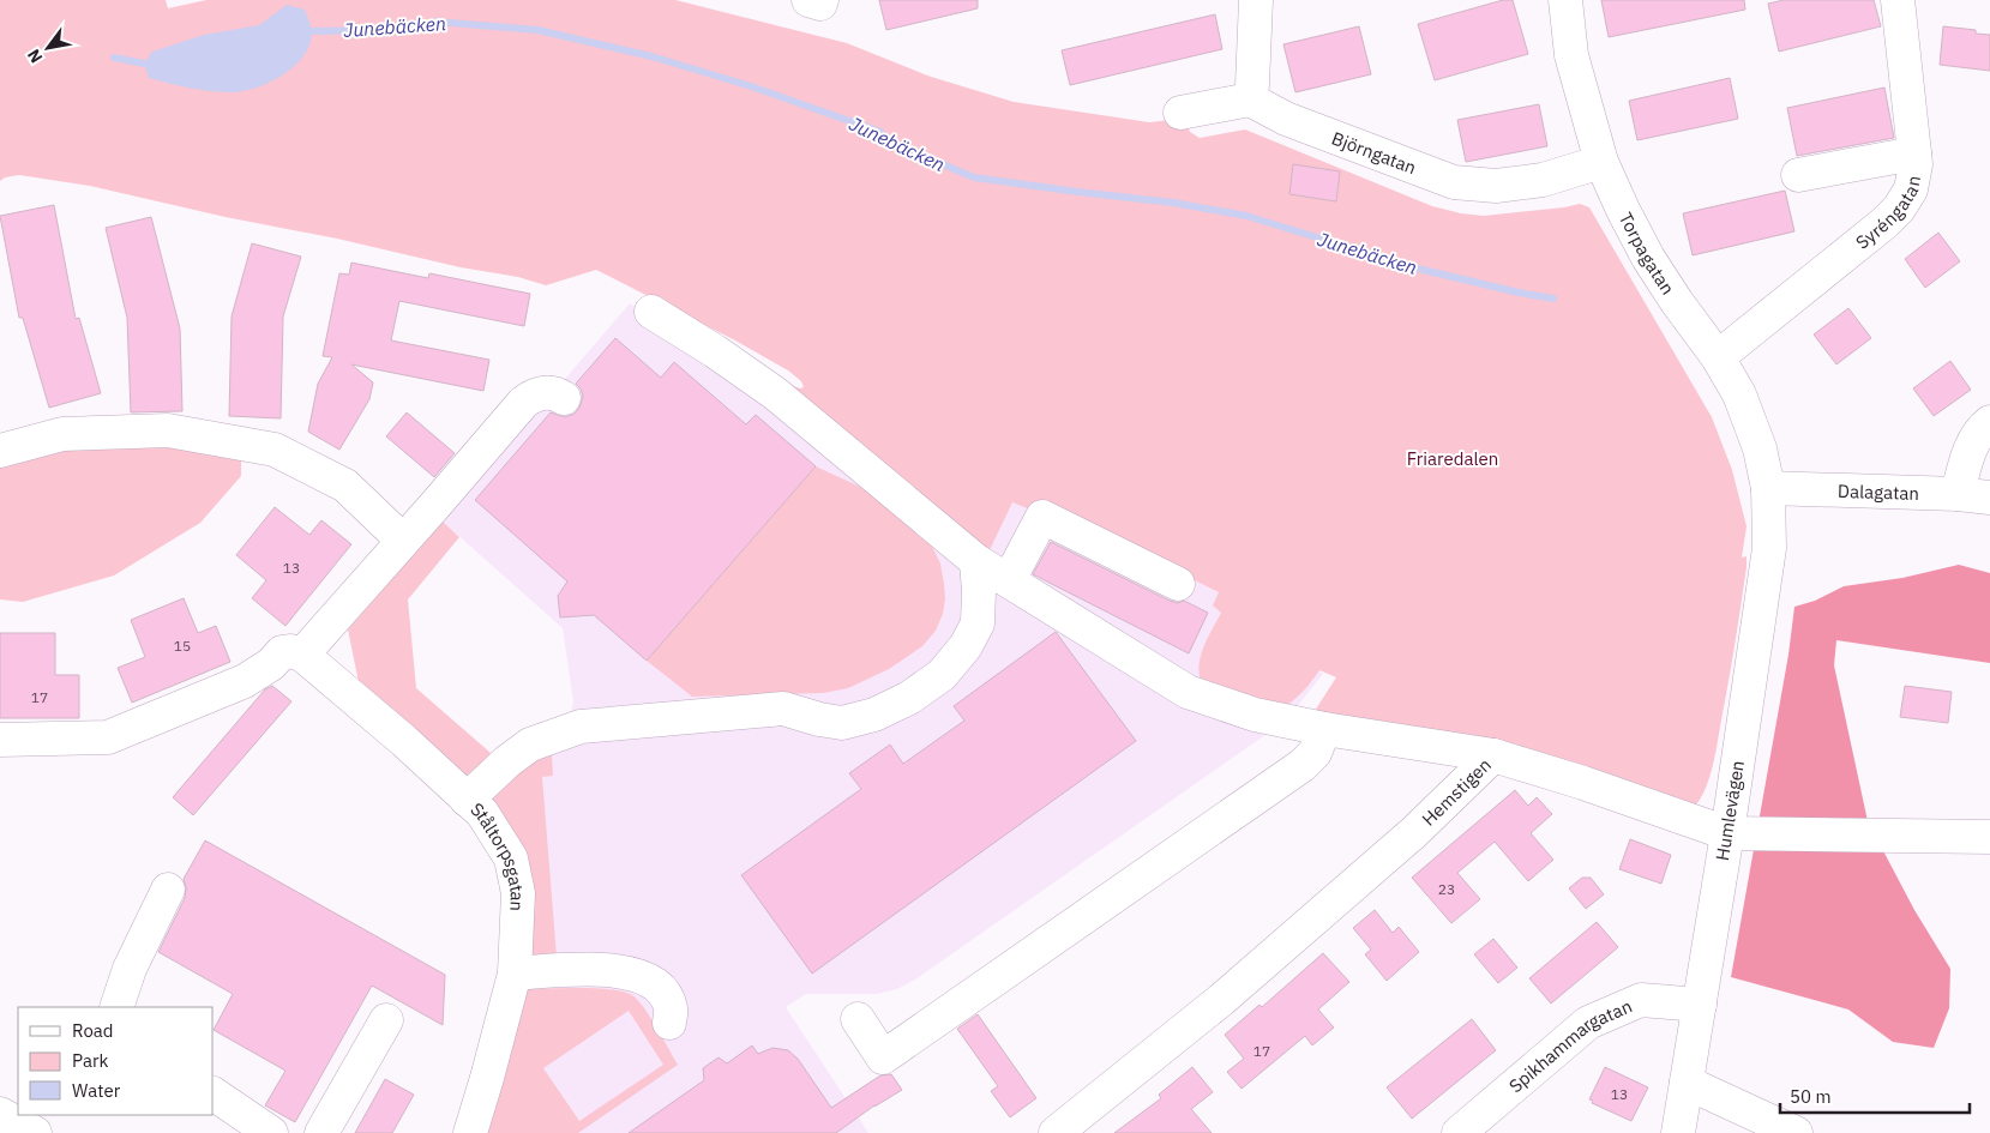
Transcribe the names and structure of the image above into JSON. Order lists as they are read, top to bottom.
{
  "streets": {
    "street": [
      "Björngatan",
      "Syréngatan",
      "Torpagatan",
      "Dalagatan",
      "Hemstigen",
      "Humlevägen",
      "Ståltorpsgatan",
      "Spikhammargatan"
    ]
  },
  "crossings": [
    ["Björngatan", "Torpagatan"],
    ["Syréngatan", "Torpagatan"],
    ["Torpagatan", "Dalagatan"],
    ["Torpagatan", "Humlevägen"],
    ["Dalagatan", "Humlevägen"],
    ["Hemstigen", "Humlevägen"],
    ["Humlevägen", "Spikhammargatan"]
  ],
  "water": ["Junebäcken"],
  "parks": ["Friaredalen"],
  "house_numbers": [
    "13",
    "15",
    "17",
    "23",
    "17",
    "13"
  ],
  "legend": ["Road", "Park", "Water"],
  "scale_bar": "50 m",
  "north": "bottom left"
}
